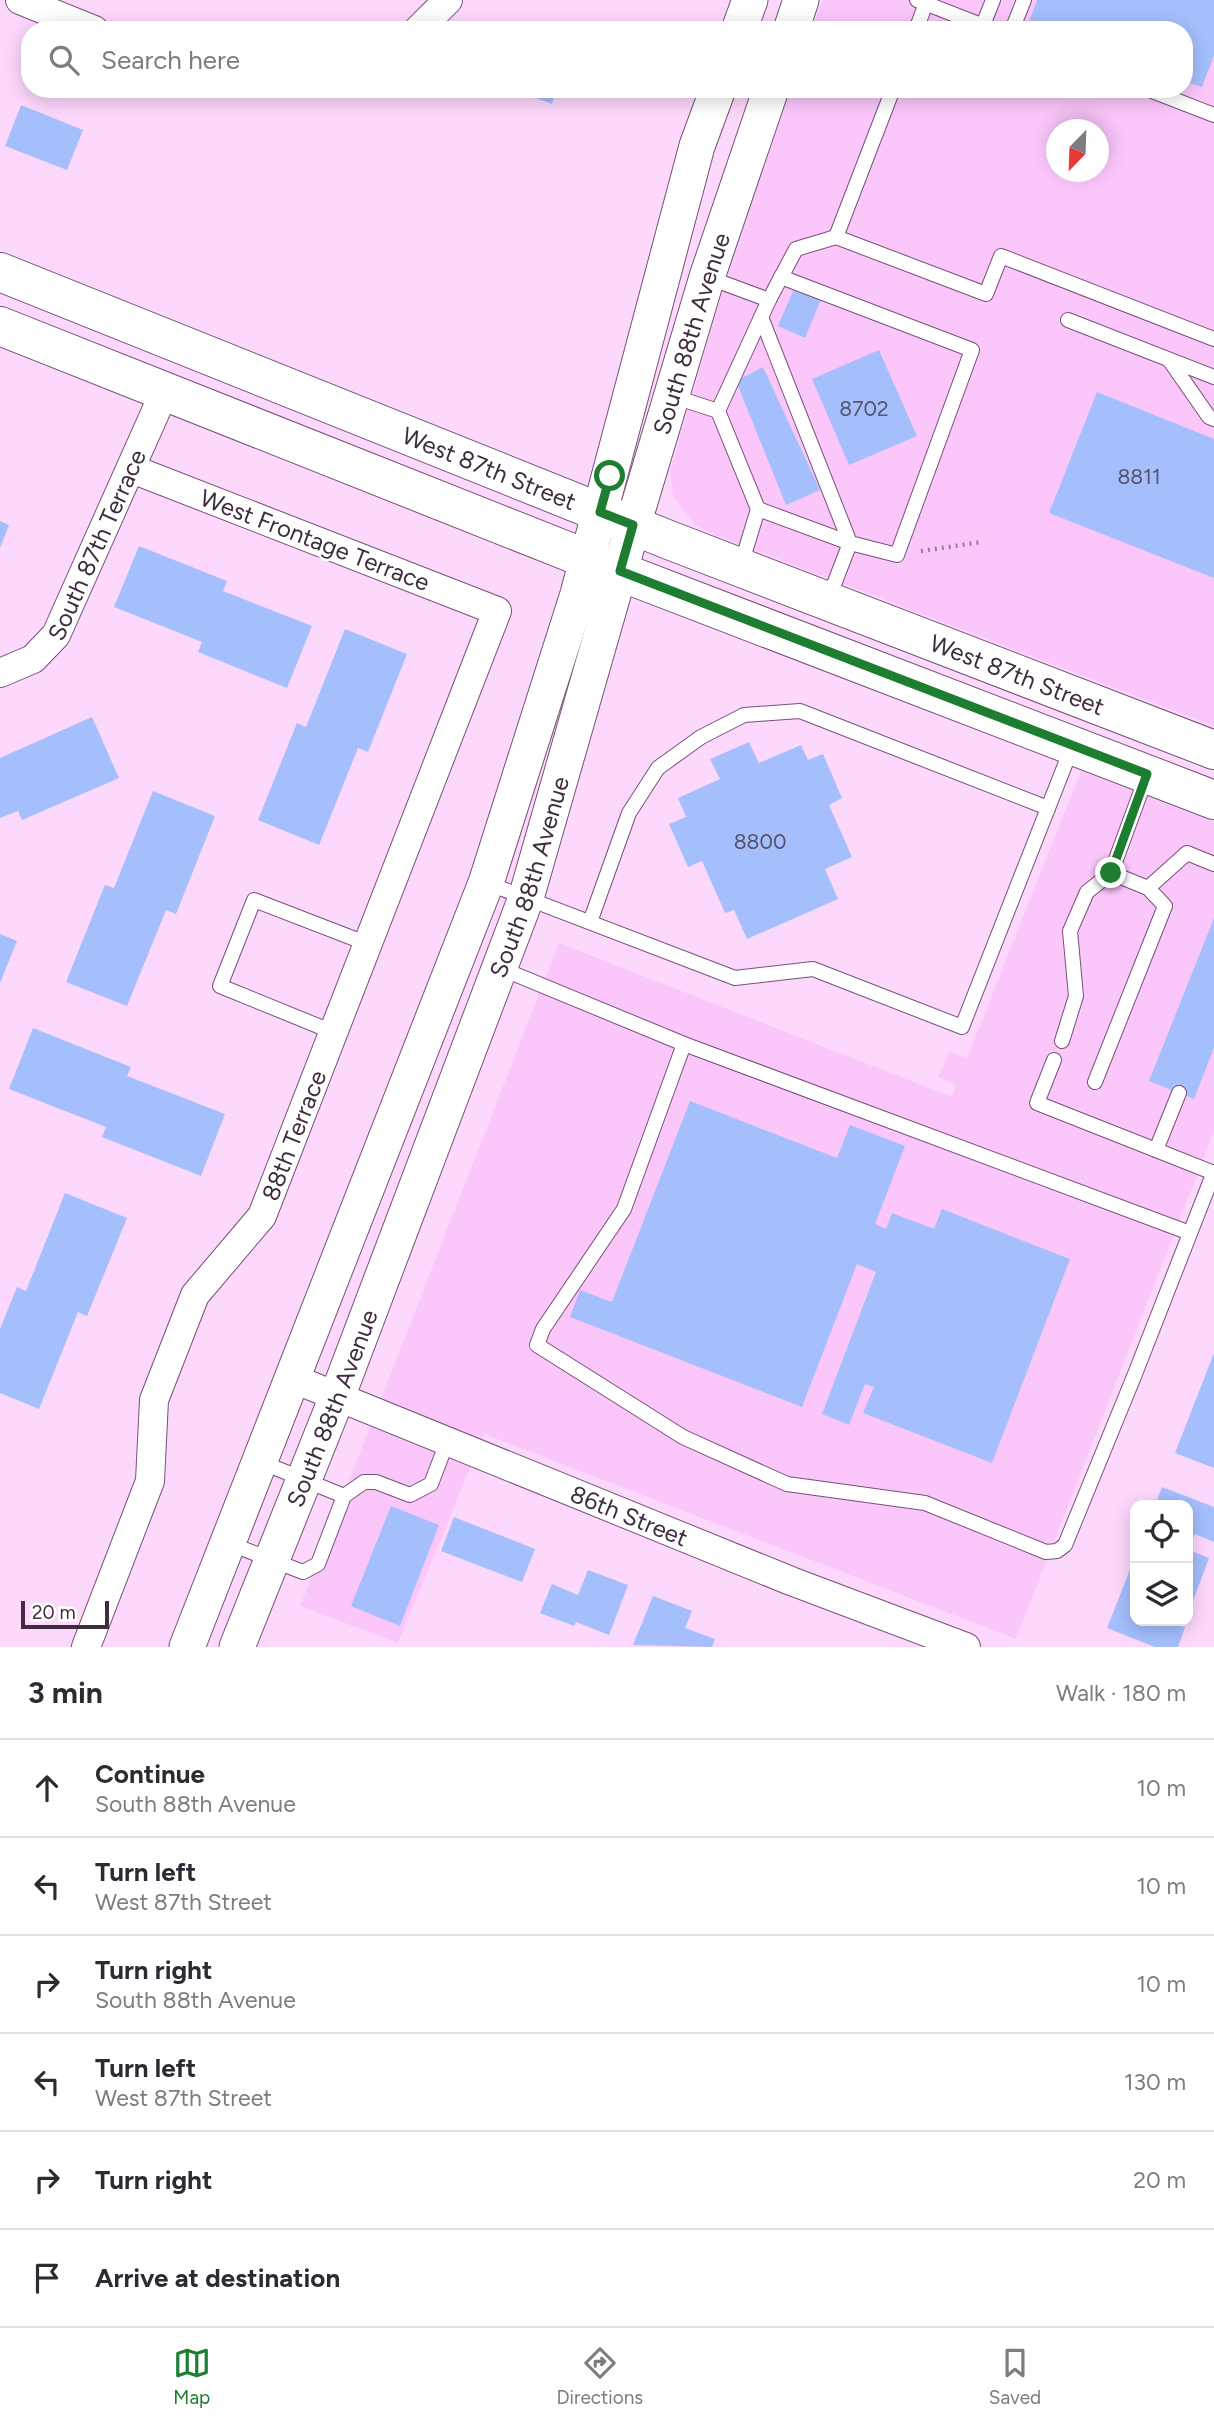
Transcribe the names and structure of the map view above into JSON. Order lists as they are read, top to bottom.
{
  "streets": {
    "main road": ["West 87th Street"],
    "street": [
      "South 88th Avenue",
      "West Frontage Terrace",
      "South 87th Terrace",
      "88th Terrace",
      "86th Street"
    ]
  },
  "crossings": [
    ["South 88th Avenue", "West 87th Street"],
    ["South 88th Avenue", "86th Street"],
    ["West 87th Street", "South 87th Terrace"],
    ["West Frontage Terrace", "South 87th Terrace"],
    ["West Frontage Terrace", "88th Terrace"]
  ],
  "house_numbers": ["8702", "8811", "8800"],
  "scale_bar": "20 m",
  "north": "bottom left",
  "page": {
    "search": "Search here",
    "scale": "20 m",
    "heading": ["3 min", "Walk · 180 m"],
    "list": [
      ["Continue", "South 88th Avenue", "10 m"],
      ["Turn left", "West 87th Street", "10 m"],
      ["Turn right", "South 88th Avenue", "10 m"],
      ["Turn left", "West 87th Street", "130 m"],
      ["Turn right", "20 m"],
      "Arrive at destination"
    ],
    "nav": ["Map", "Directions", "Saved"]
  }
}
